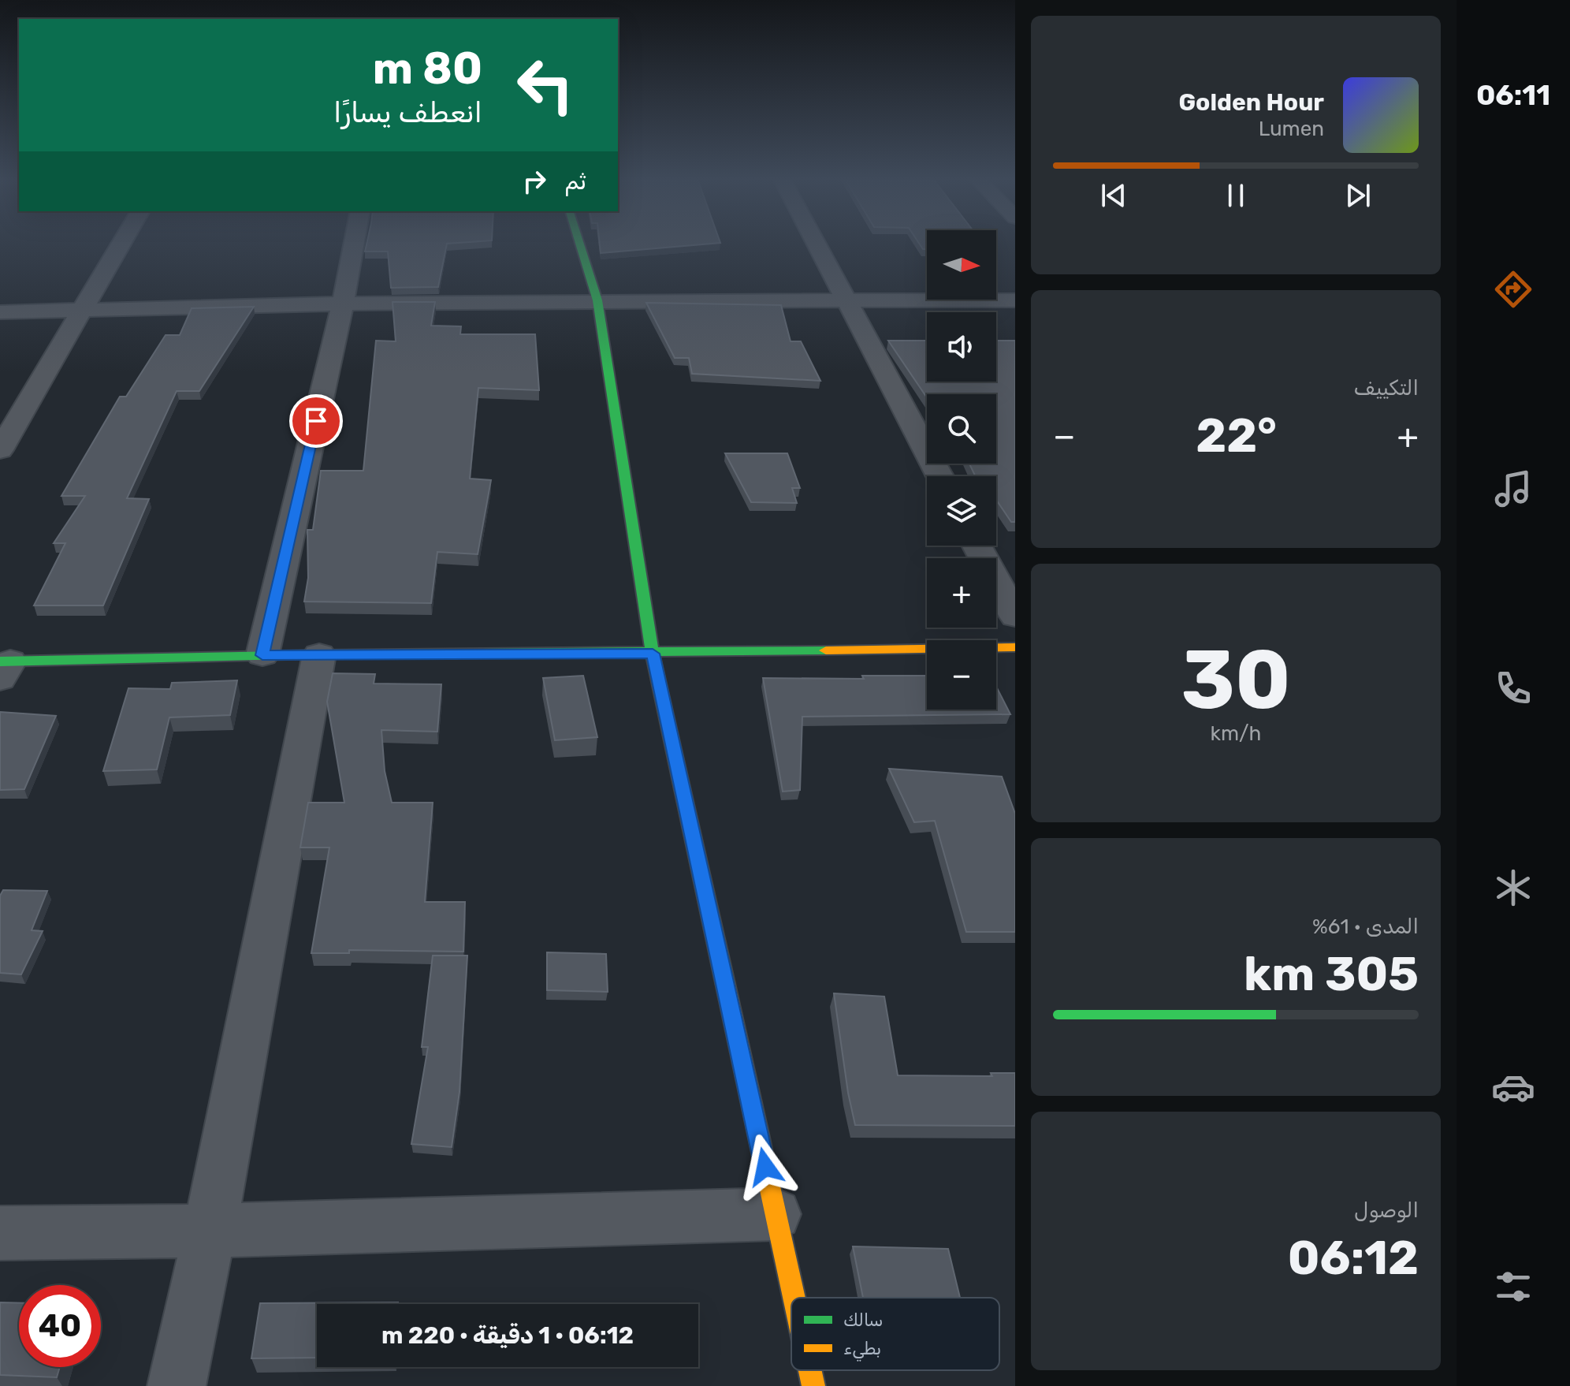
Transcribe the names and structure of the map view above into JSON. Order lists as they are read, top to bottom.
{
  "legend": ["سالك", "بطيء"],
  "north": "right",
  "page": {
    "tabs": "06:11",
    "turn": ["80 m", "انعطف يسارًا"],
    "song": ["Golden Hour", "Lumen"],
    "then": "ثم",
    "map_buttons": ["+", "−"],
    "tile": [
      "التكييف",
      ["30", "km/h"],
      ["المدى · 61%", "305 km"],
      ["الوصول", "06:12"]
    ],
    "heat": ["−", "22°", "+"],
    "limit": "40",
    "trip": "06:12 · 1 دقيقة · 220 m"
  }
}
